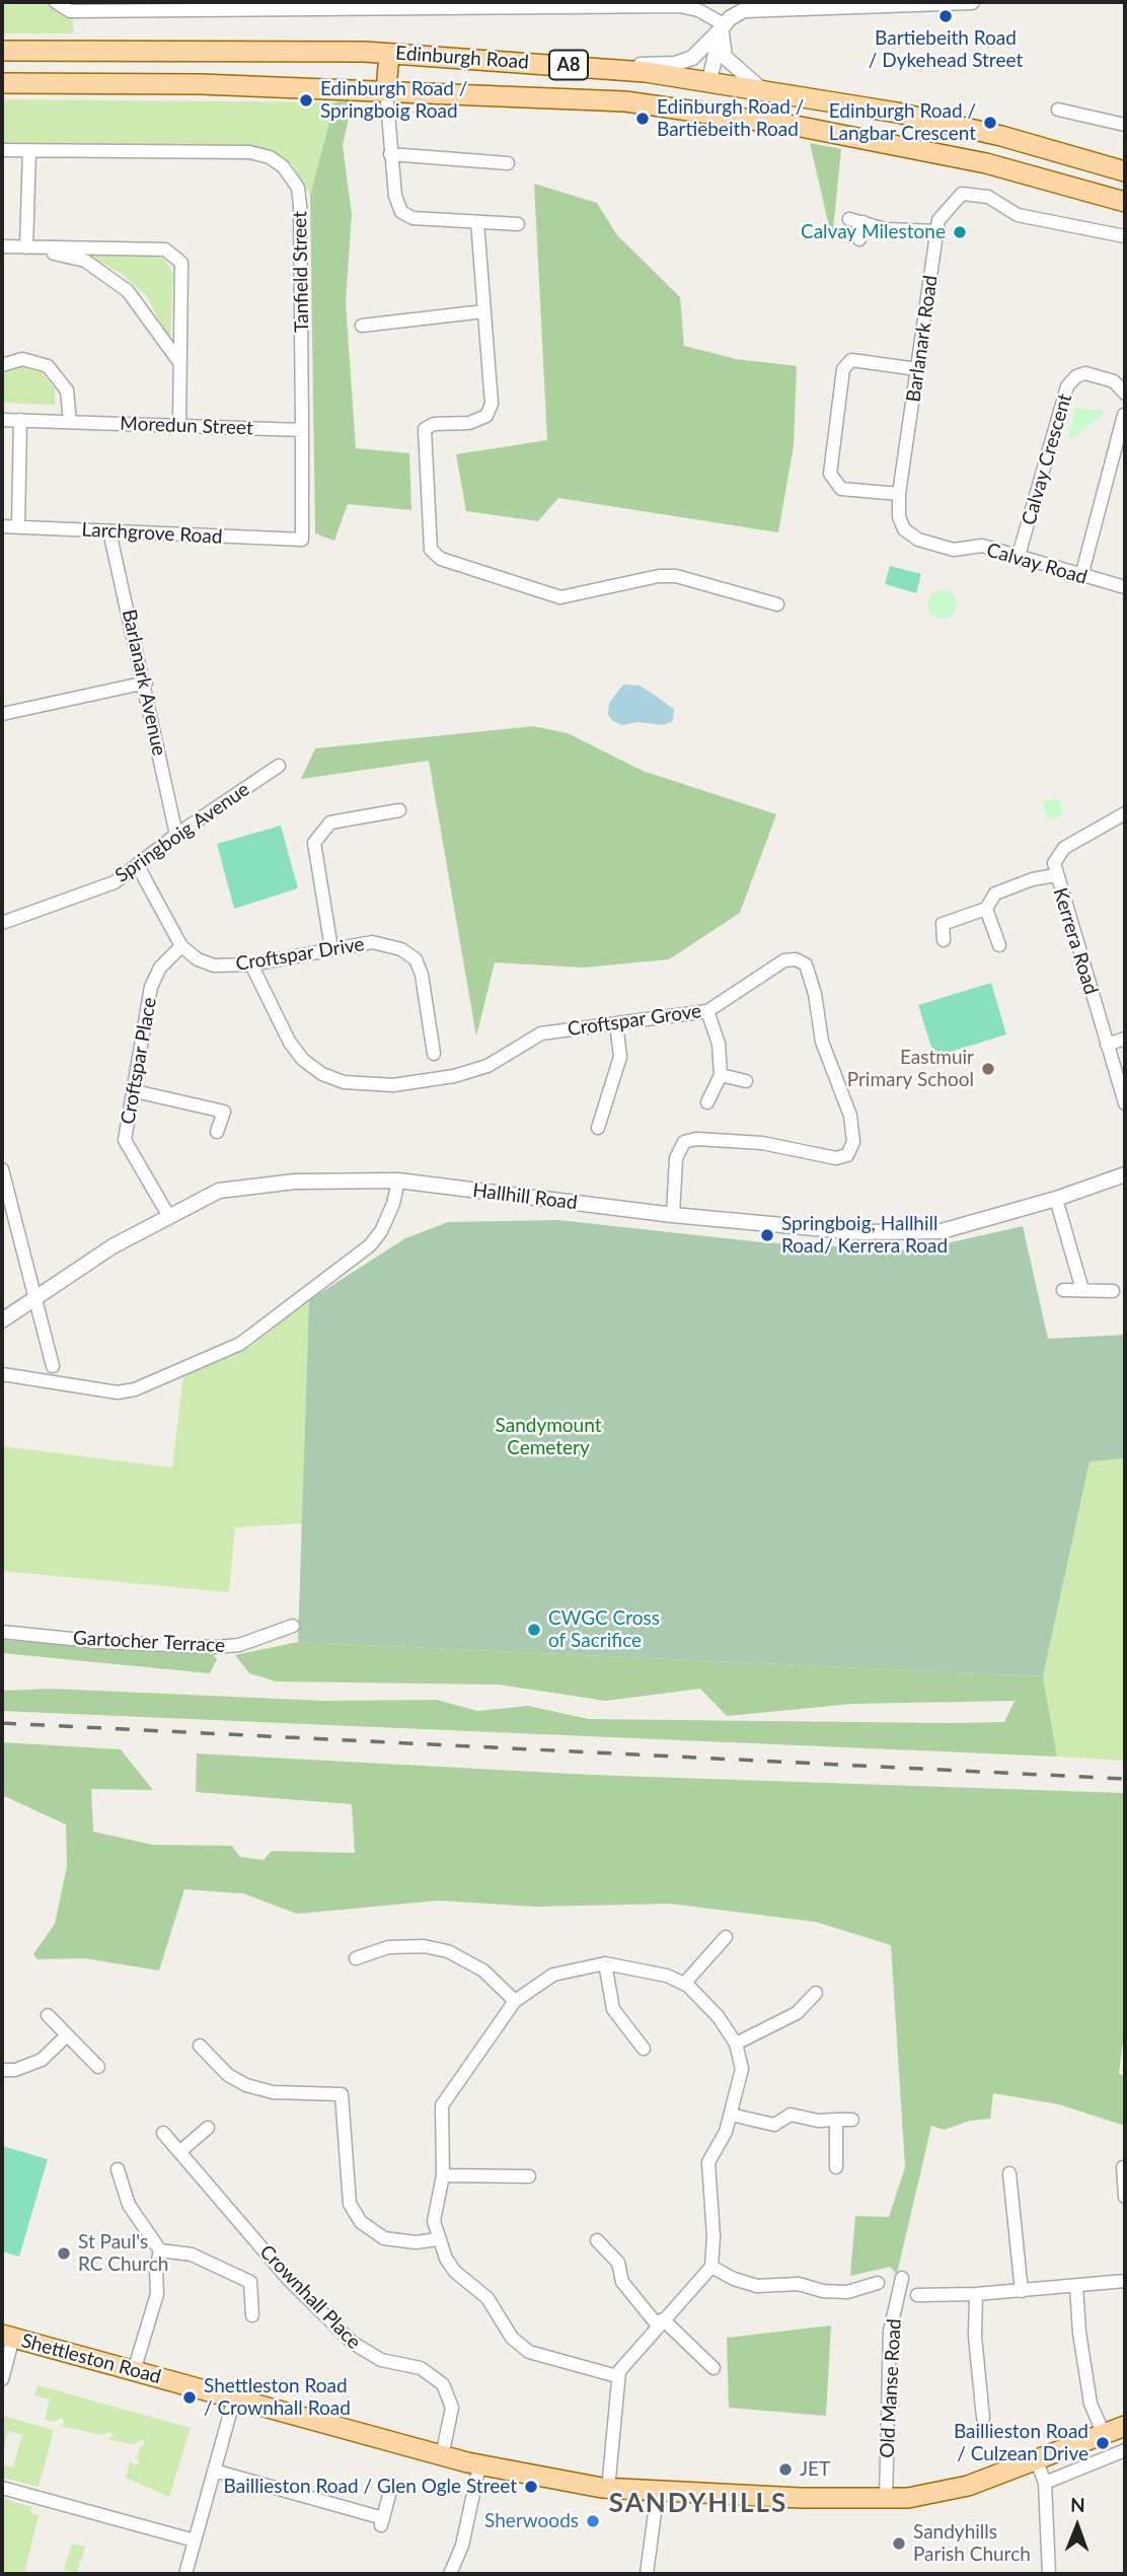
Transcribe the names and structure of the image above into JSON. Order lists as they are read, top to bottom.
{
  "streets": {
    "main road": ["Edinburgh Road", "A8", "Shettleston Road"],
    "street": [
      "Tanfield Street",
      "Barlanark Road",
      "Moredun Street",
      "Calvay Crescent",
      "Larchgrove Road",
      "Calvay Road",
      "Barlanark Avenue",
      "Springboig Avenue",
      "Kerrera Road",
      "Croftspar Drive",
      "Croftspar Grove",
      "Croftspar Place",
      "Hallhill Road",
      "Gartocher Terrace",
      "Crownhall Place",
      "Old Manse Road"
    ]
  },
  "crossings": [
    ["Tanfield Street", "Moredun Street"],
    ["Tanfield Street", "Larchgrove Road"],
    ["Barlanark Road", "Calvay Road"],
    ["Calvay Crescent", "Calvay Road"],
    ["Larchgrove Road", "Barlanark Avenue"],
    ["Barlanark Avenue", "Springboig Avenue"],
    ["Springboig Avenue", "Croftspar Drive"],
    ["Croftspar Drive", "Croftspar Grove"],
    ["Croftspar Drive", "Croftspar Place"],
    ["Croftspar Grove", "Hallhill Road"],
    ["Croftspar Place", "Hallhill Road"],
    ["Crownhall Place", "Shettleston Road"],
    ["Shettleston Road", "Old Manse Road"]
  ],
  "districts": ["SANDYHILLS"],
  "parks": ["Sandymount Cemetery"],
  "places": [
    "Bartiebeith Road / Dykehead Street",
    "Edinburgh Road / Springboig Road",
    "Edinburgh Road / Bartiebeith Road",
    "Edinburgh Road / Langbar Crescent",
    "Calvay Milestone",
    "Eastmuir Primary School",
    "Springboig, Hallhill Road/ Kerrera Road",
    "CWGC Cross of Sacrifice",
    "St Paul's RC Church",
    "Shettleston Road / Crownhall Road",
    "Baillieston Road / Culzean Drive",
    "JET",
    "Baillieston Road / Glen Ogle Street",
    "Sherwoods",
    "Sandyhills Parish Church"
  ],
  "north": "top"
}
